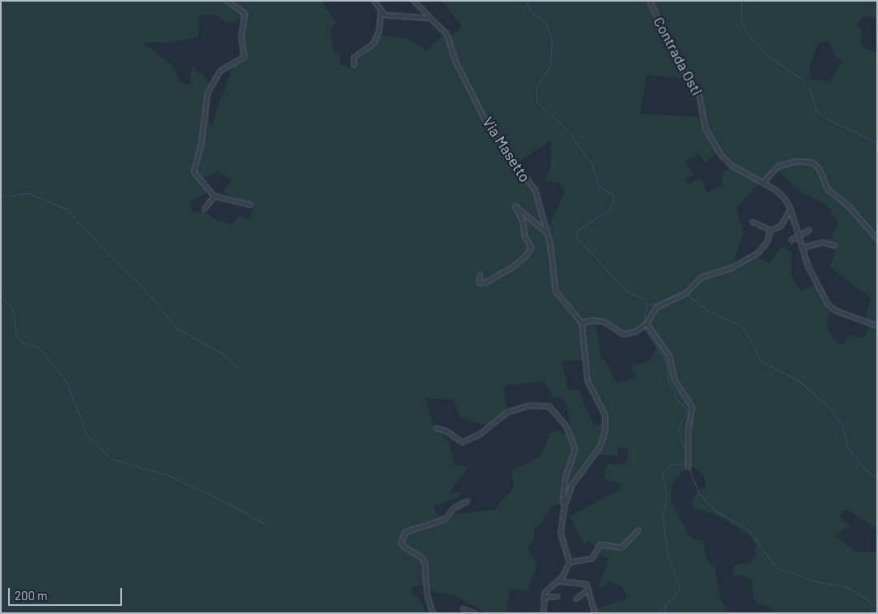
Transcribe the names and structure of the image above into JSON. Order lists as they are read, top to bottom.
{
  "streets": {
    "street": ["Contrada Osti", "Via Masetto"]
  },
  "scale_bar": "200 m"
}
